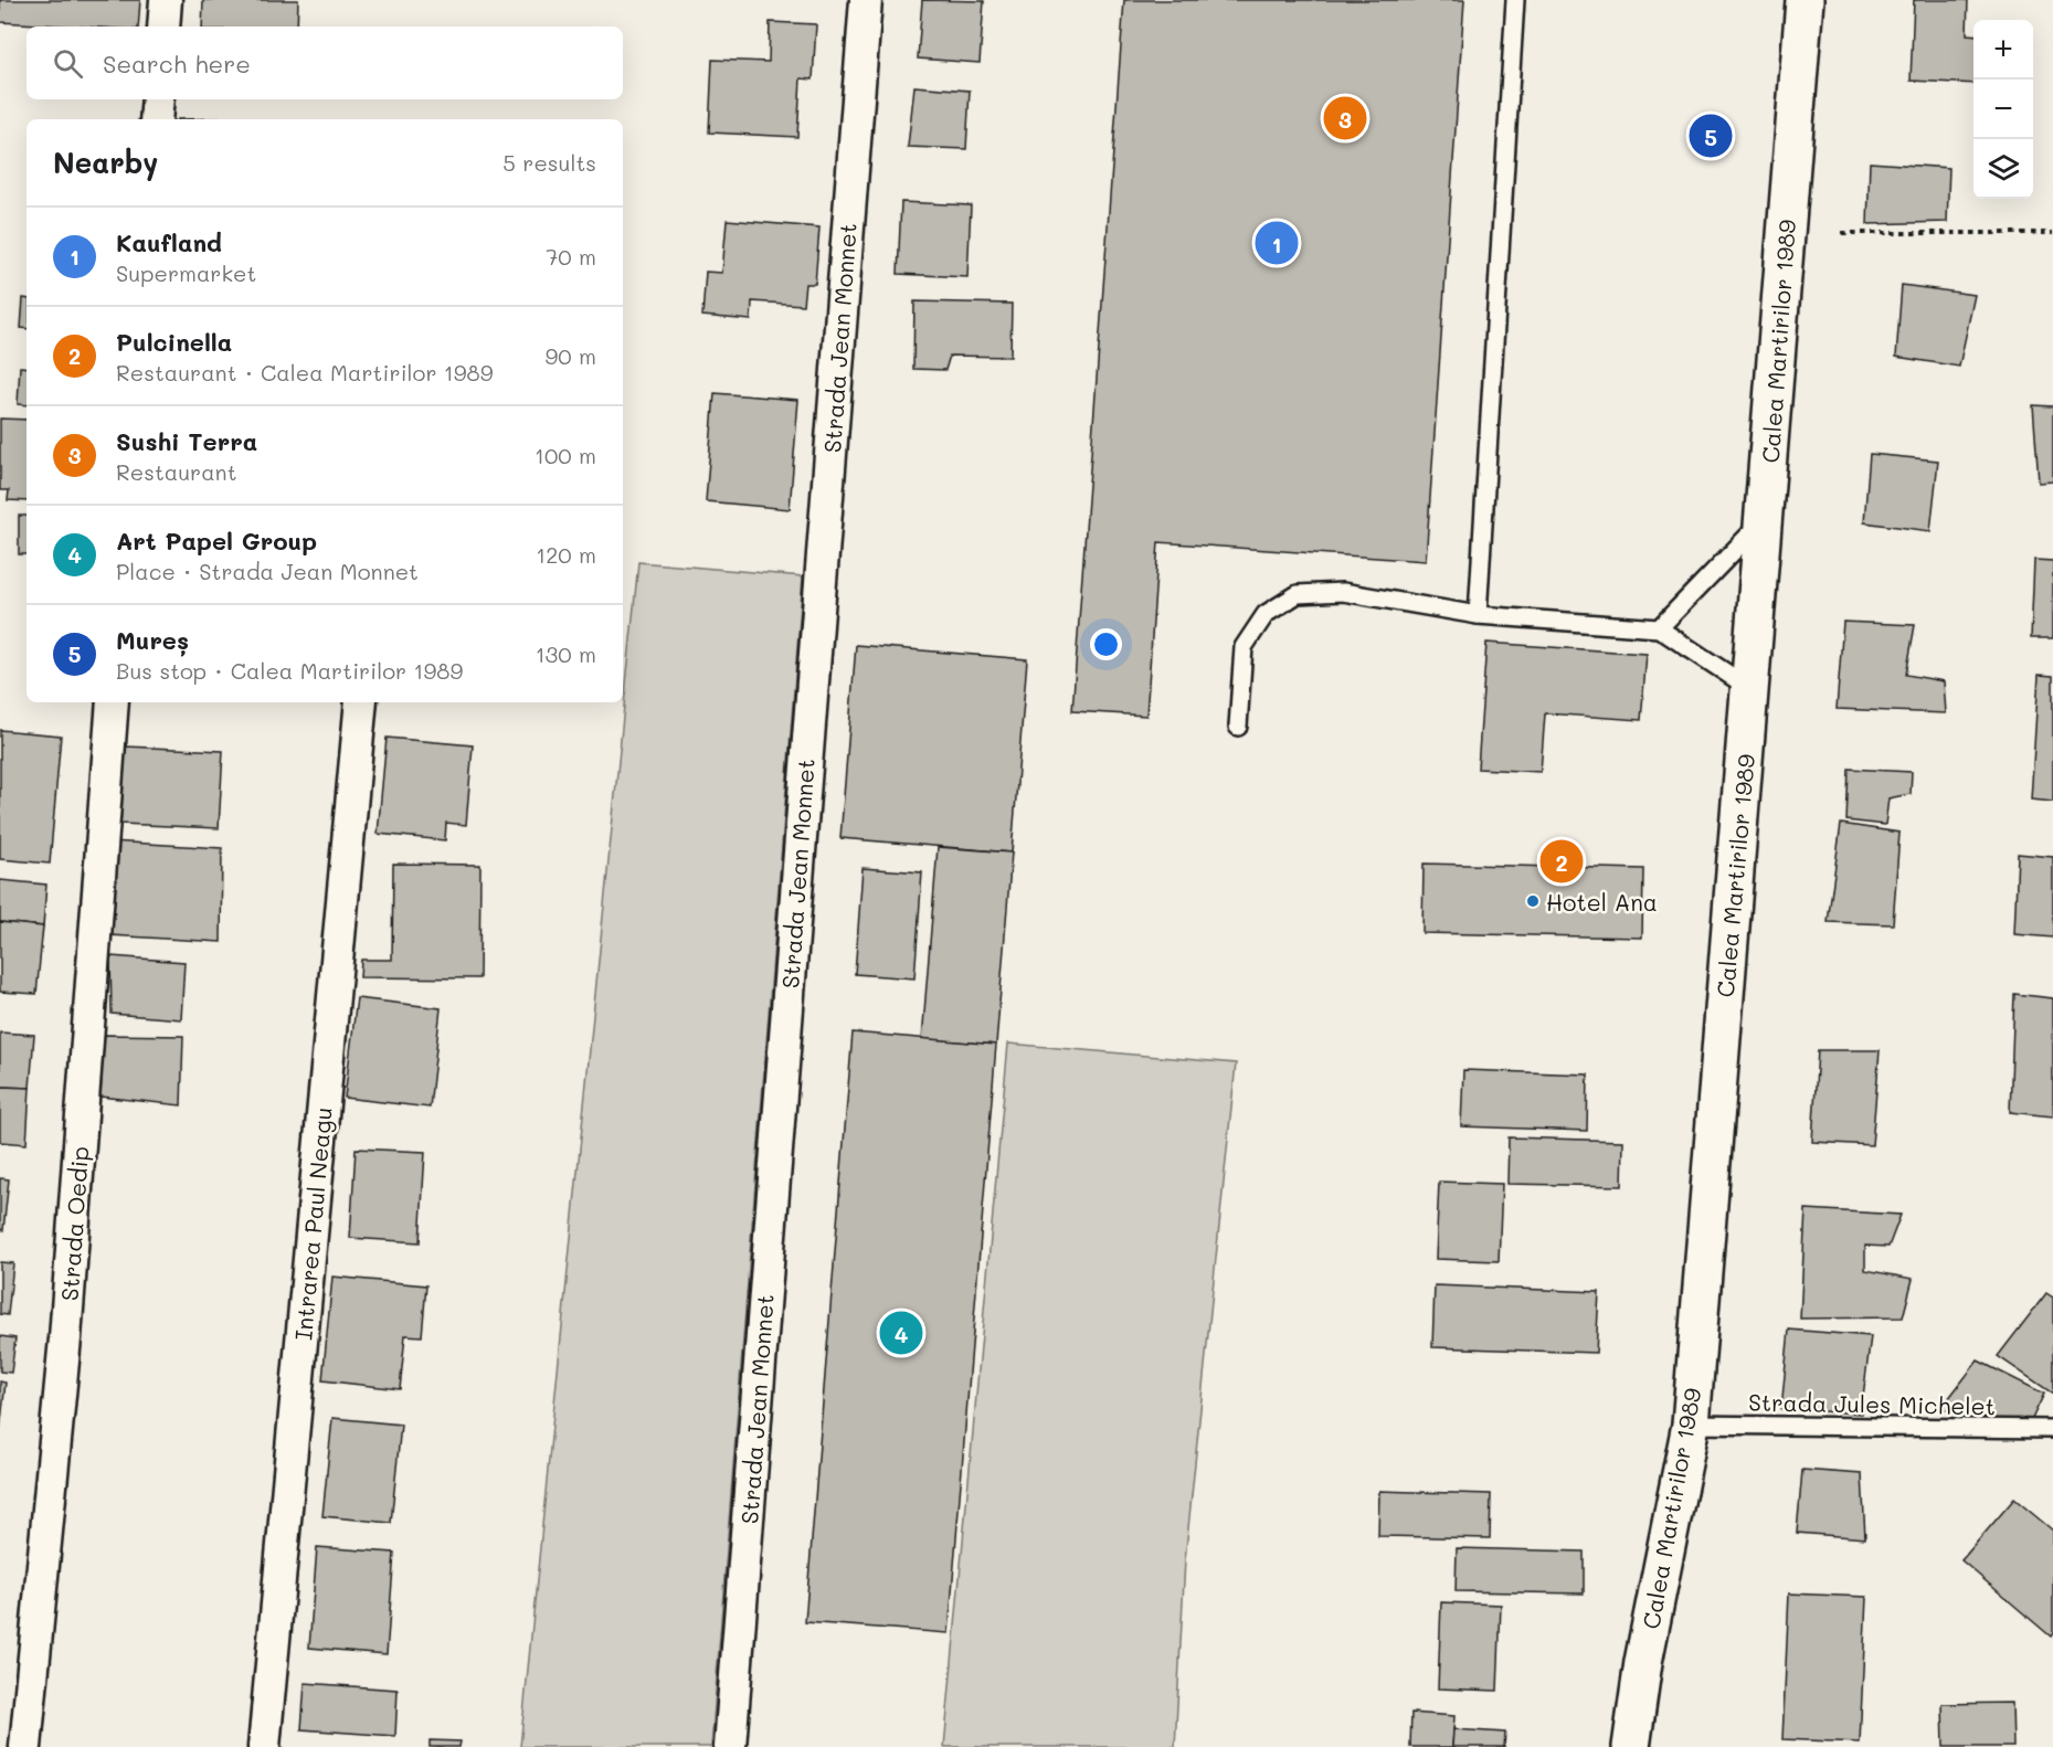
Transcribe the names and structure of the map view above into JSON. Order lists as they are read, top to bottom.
{
  "streets": {
    "main road": ["Calea Martirilor 1989"],
    "street": ["Strada Jean Monnet", "Strada Oedip", "Intrarea Paul Neagu"],
    "lane": ["Strada Jules Michelet"]
  },
  "crossings": [
    ["Calea Martirilor 1989", "Strada Jules Michelet"]
  ],
  "places": ["Hotel Ana"],
  "page": {
    "map_buttons": ["+", "−"],
    "search": "Search here",
    "pins": [
      "3",
      "5",
      "1",
      "2",
      "4"
    ],
    "heading": ["Nearby", "5 results"],
    "list": [
      {
        "mark": "1",
        "name": "Kaufland",
        "note": "Supermarket",
        "value": "70 m"
      },
      {
        "mark": "2",
        "name": "Pulcinella",
        "note": "Restaurant · Calea Martirilor 1989",
        "value": "90 m"
      },
      {
        "mark": "3",
        "name": "Sushi Terra",
        "note": "Restaurant",
        "value": "100 m"
      },
      {
        "mark": "4",
        "name": "Art Papel Group",
        "note": "Place · Strada Jean Monnet",
        "value": "120 m"
      },
      {
        "mark": "5",
        "name": "Mureș",
        "note": "Bus stop · Calea Martirilor 1989",
        "value": "130 m"
      }
    ]
  }
}
